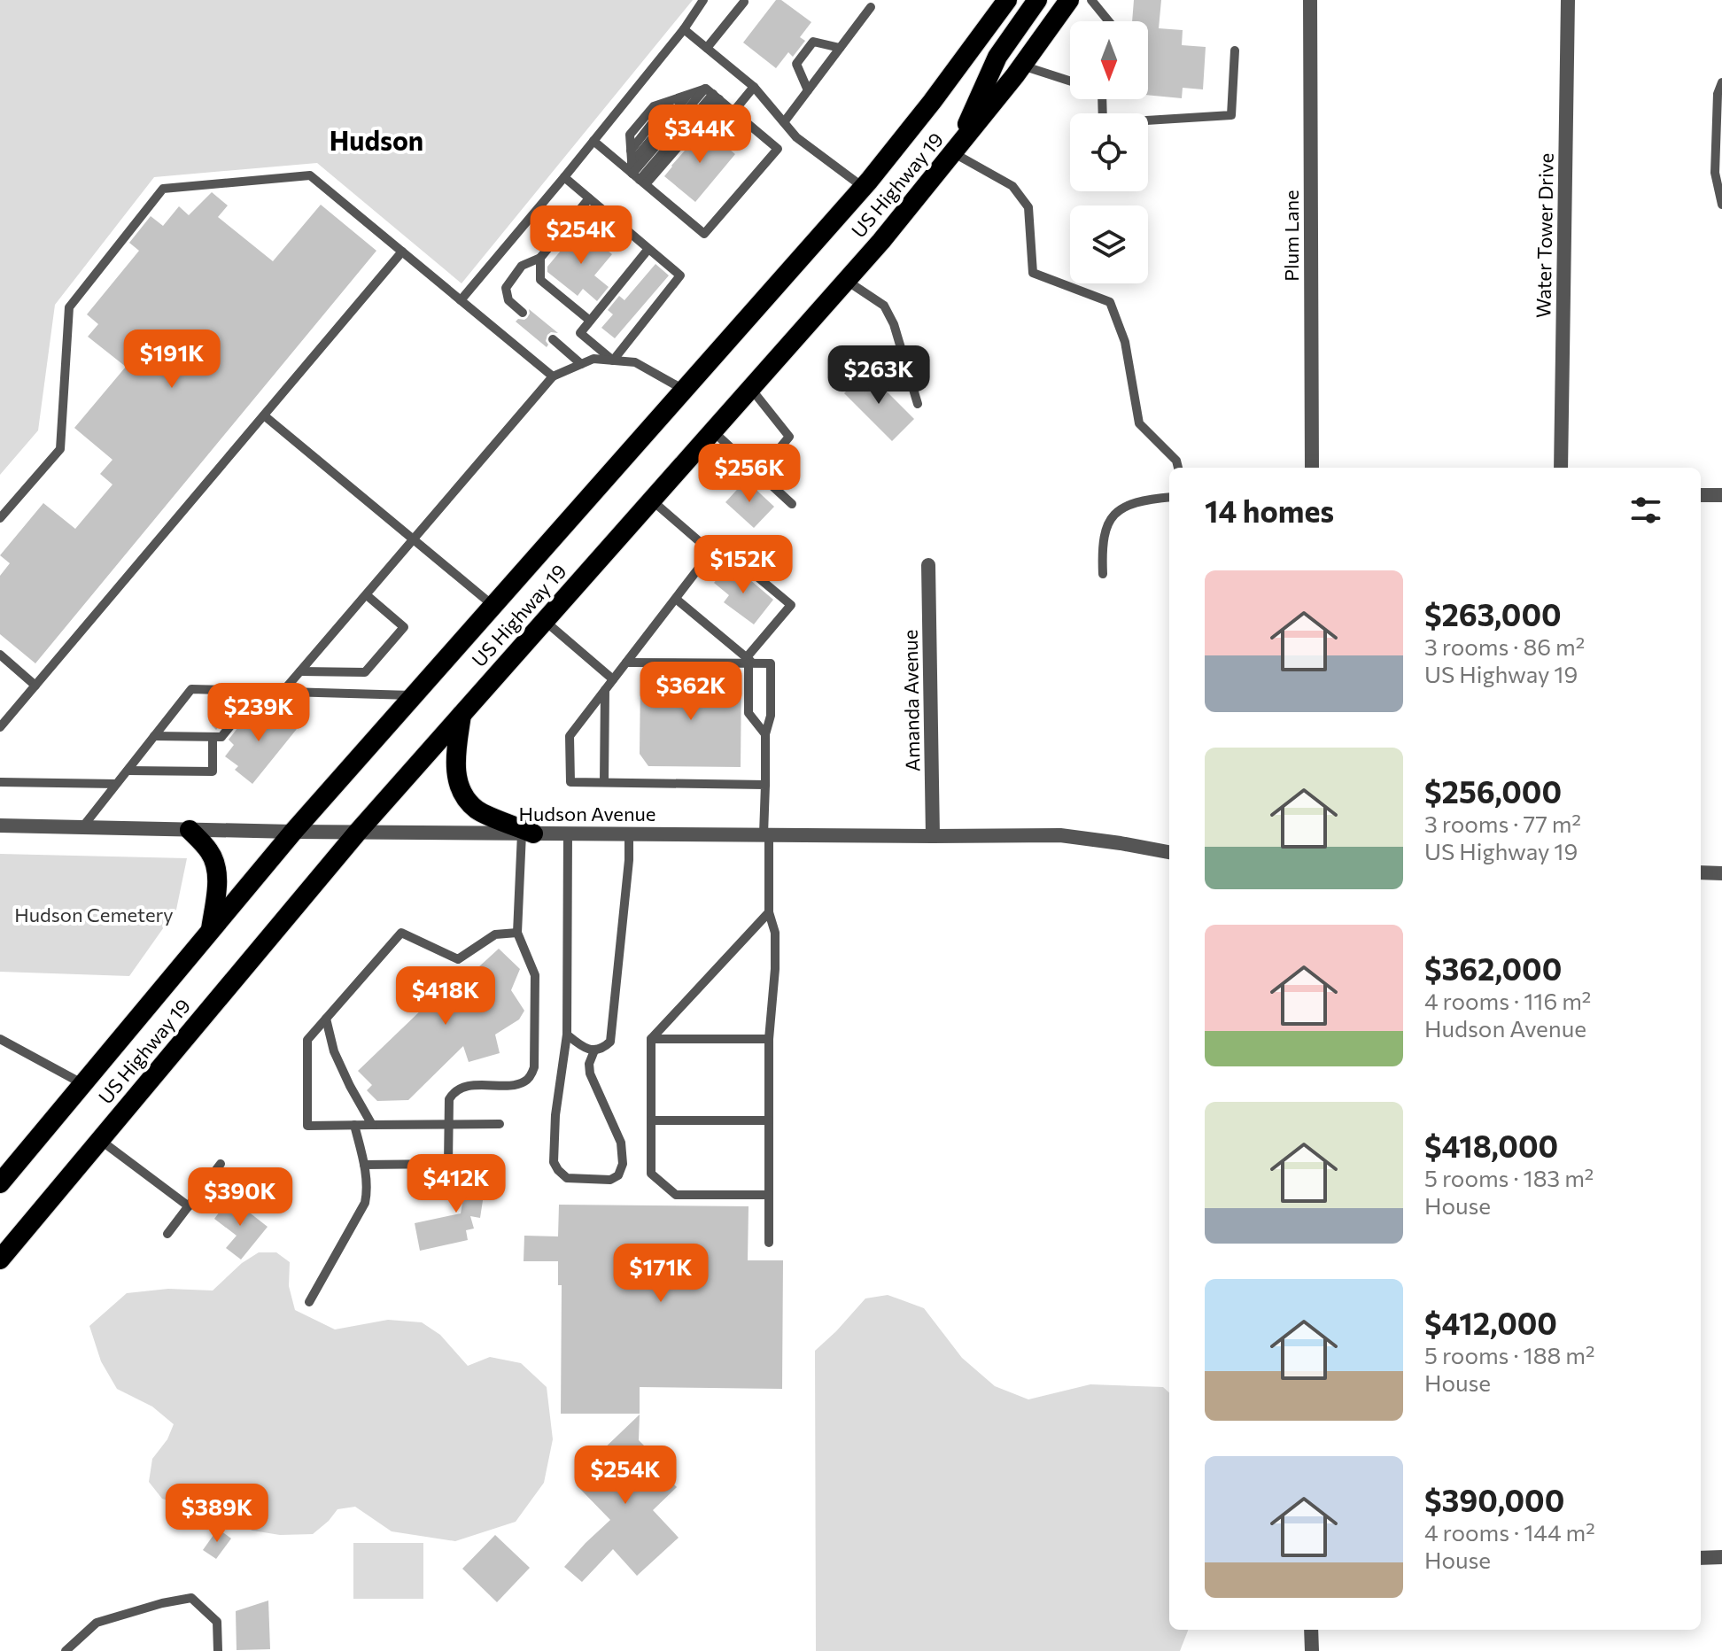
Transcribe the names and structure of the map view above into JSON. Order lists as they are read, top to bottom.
{
  "streets": {
    "highway": ["US Highway 19"],
    "street": [
      "Plum Lane",
      "Water Tower Drive",
      "Amanda Avenue",
      "Hudson Avenue"
    ]
  },
  "crossings": [
    ["US Highway 19", "Hudson Avenue"],
    ["Amanda Avenue", "Hudson Avenue"]
  ],
  "districts": ["Hudson"],
  "parks": ["Hudson Cemetery"],
  "north": "bottom",
  "page": {
    "price": [
      "$344K",
      "$254K",
      "$191K",
      "$263K",
      "$256K",
      "$152K",
      "$362K",
      "$239K",
      "$418K",
      "$412K",
      "$390K",
      "$171K",
      "$254K",
      "$389K"
    ],
    "heading": "14 homes",
    "list": [
      {
        "name": "$263,000",
        "note": "3 rooms · 86 m² · US Highway 19"
      },
      {
        "name": "$256,000",
        "note": "3 rooms · 77 m² · US Highway 19"
      },
      {
        "name": "$362,000",
        "note": "4 rooms · 116 m² · Hudson Avenue"
      },
      {
        "name": "$418,000",
        "note": "5 rooms · 183 m² · House"
      },
      {
        "name": "$412,000",
        "note": "5 rooms · 188 m² · House"
      },
      {
        "name": "$390,000",
        "note": "4 rooms · 144 m² · House"
      }
    ]
  }
}
